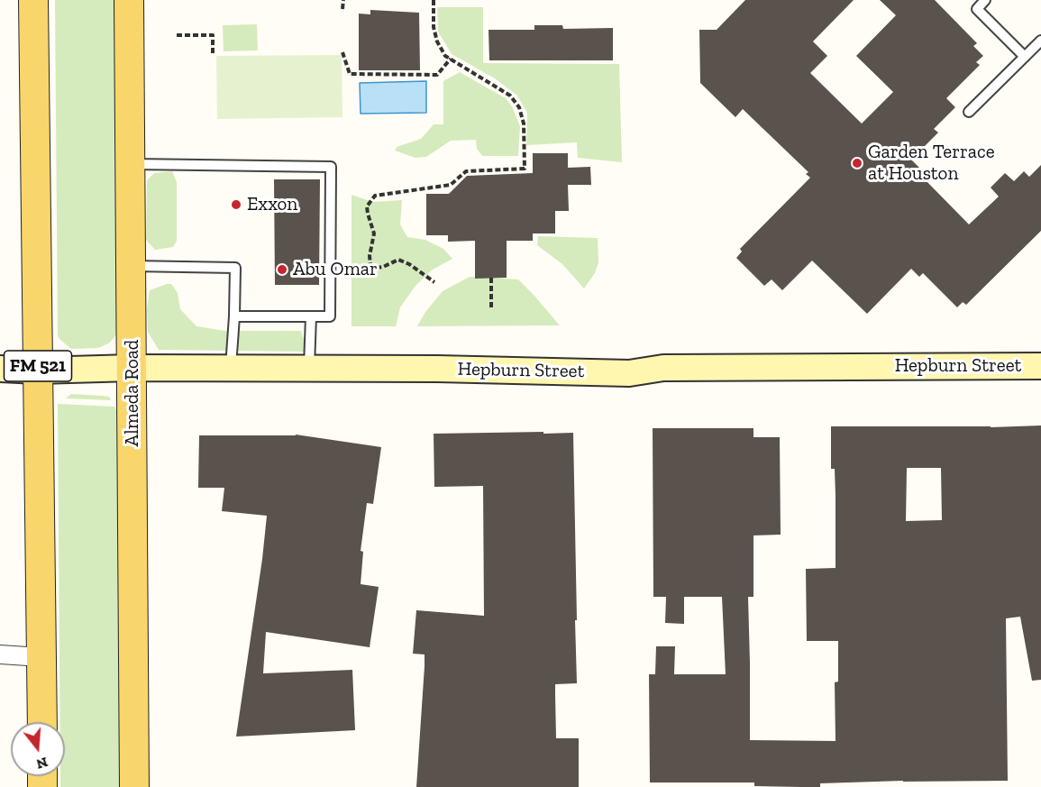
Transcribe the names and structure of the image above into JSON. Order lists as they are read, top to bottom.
{
  "streets": {
    "main road": ["FM 521", "Almeda Road"],
    "street": ["Hepburn Street"]
  },
  "crossings": [
    ["FM 521", "Hepburn Street"],
    ["Hepburn Street", "Almeda Road"]
  ],
  "places": ["Garden Terrace at Houston", "Exxon", "Abu Omar"],
  "north": "bottom"
}
